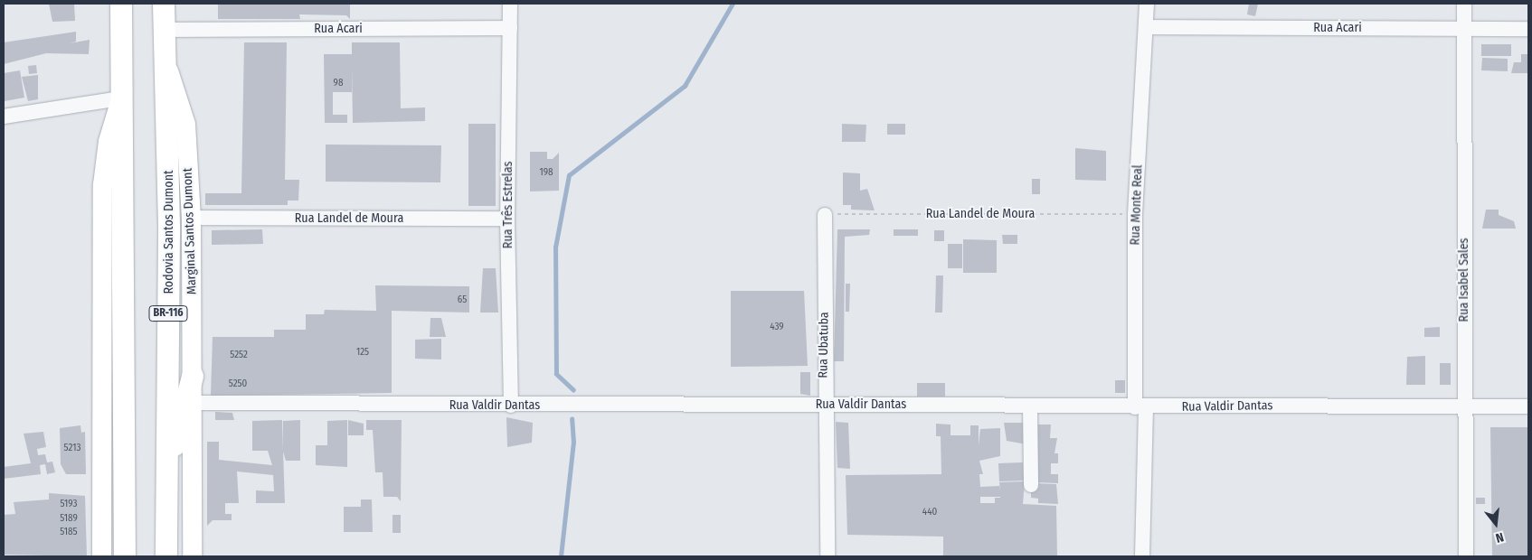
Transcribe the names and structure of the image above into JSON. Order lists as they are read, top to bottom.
{
  "streets": {
    "highway": ["Rodovia Santos Dumont", "BR-116"],
    "main road": ["Marginal Santos Dumont"],
    "street": [
      "Rua Acari",
      "Rua Três Estrelas",
      "Rua Monte Real",
      "Rua Landel de Moura",
      "Rua Isabel Sales",
      "Rua Ubatuba",
      "Rua Valdir Dantas"
    ]
  },
  "crossings": [
    ["Rua Acari", "Rua Três Estrelas"],
    ["Rua Acari", "Rua Monte Real"],
    ["Rua Acari", "Rua Isabel Sales"],
    ["Rua Acari", "BR-116"],
    ["Rua Três Estrelas", "Rua Landel de Moura"],
    ["Rua Três Estrelas", "Rua Valdir Dantas"],
    ["Rua Monte Real", "Rua Landel de Moura"],
    ["Rua Monte Real", "Rua Valdir Dantas"],
    ["Rua Landel de Moura", "Marginal Santos Dumont"],
    ["Rua Landel de Moura", "Rua Ubatuba"],
    ["Marginal Santos Dumont", "Rodovia Santos Dumont"],
    ["Marginal Santos Dumont", "BR-116"],
    ["Marginal Santos Dumont", "Rua Valdir Dantas"],
    ["Rodovia Santos Dumont", "BR-116"],
    ["Rua Isabel Sales", "Rua Valdir Dantas"],
    ["Rua Ubatuba", "Rua Valdir Dantas"]
  ],
  "house_numbers": [
    "98",
    "198",
    "65",
    "439",
    "125",
    "5252",
    "5250",
    "5213",
    "5193",
    "440",
    "5189",
    "5185"
  ],
  "north": "bottom"
}
